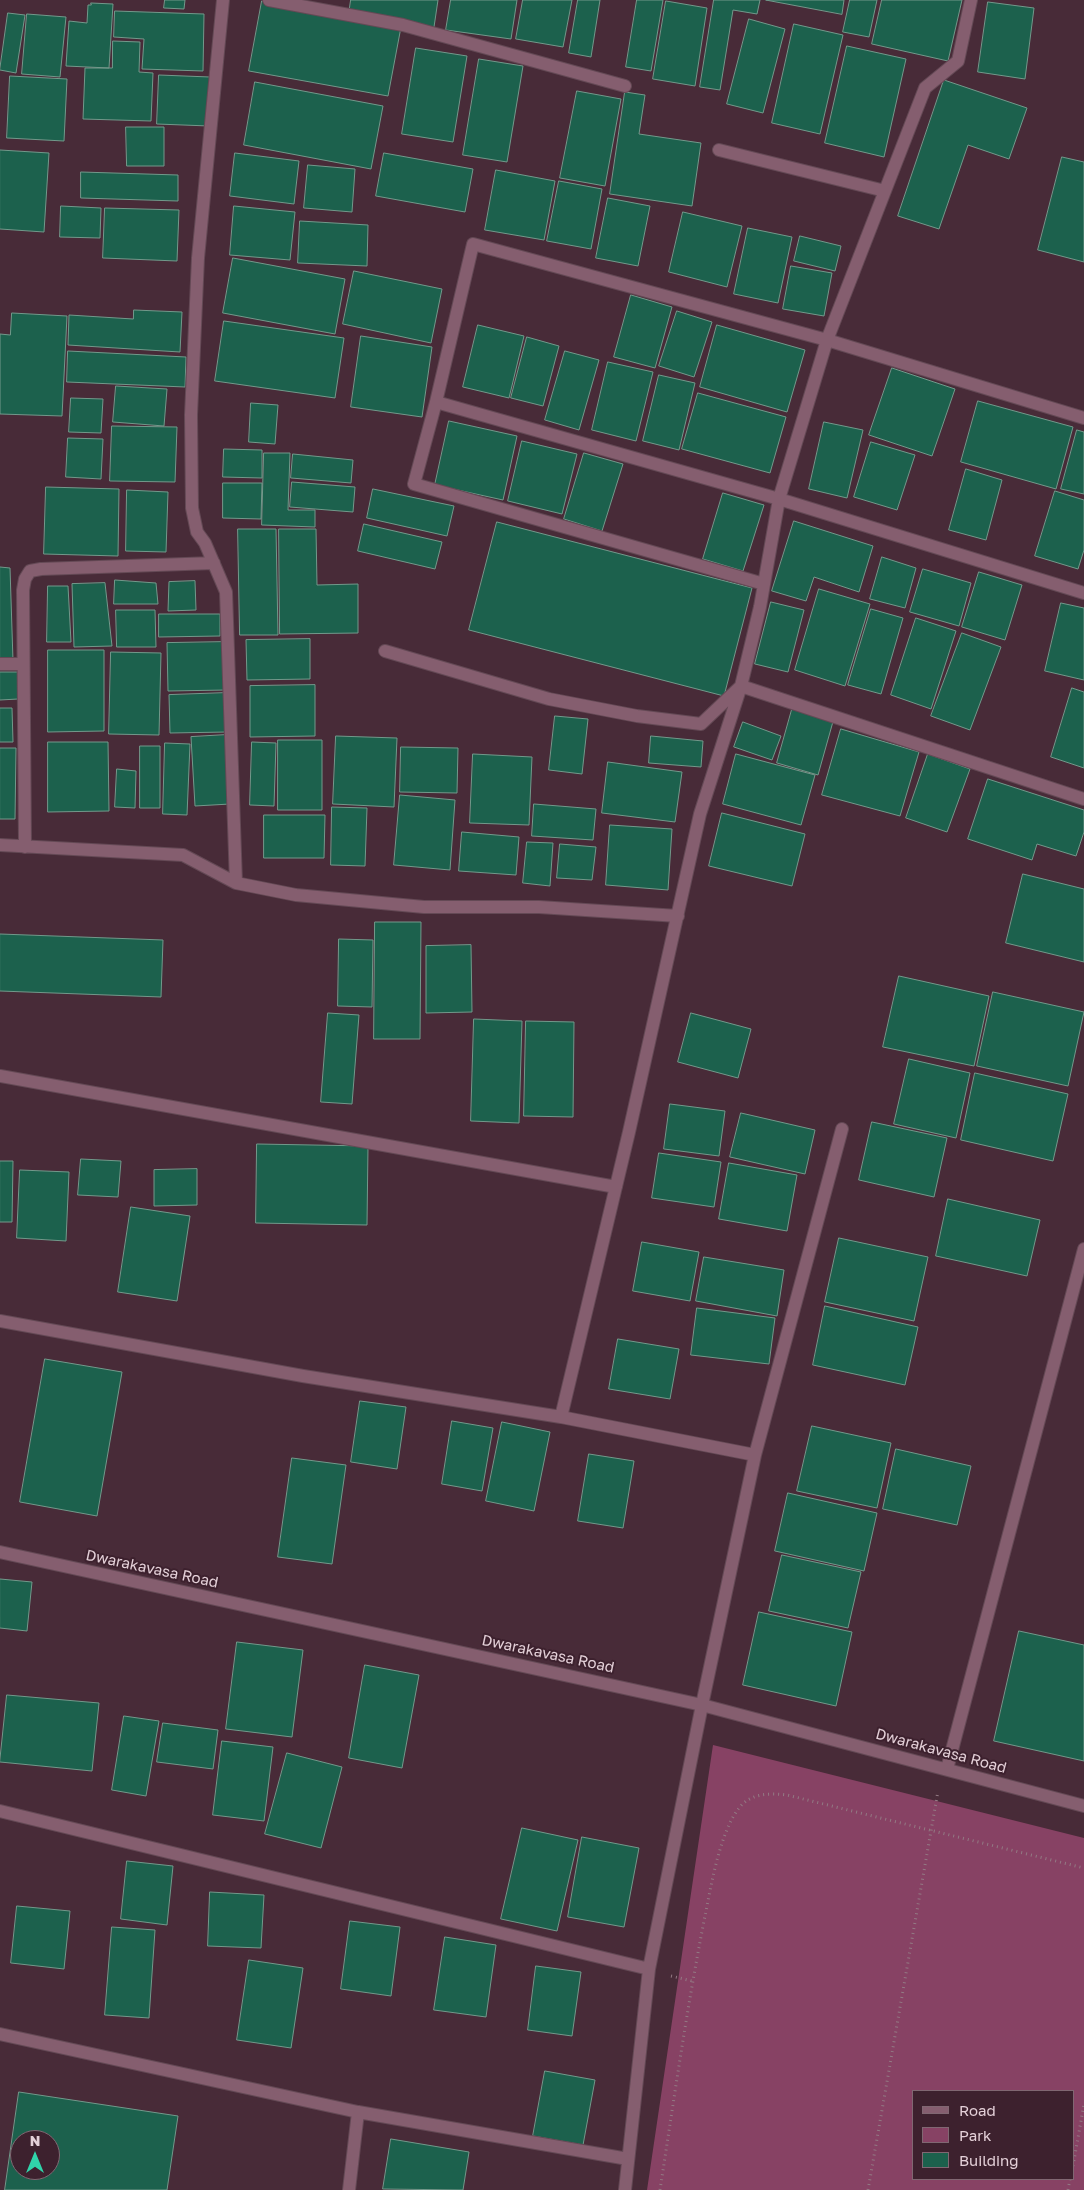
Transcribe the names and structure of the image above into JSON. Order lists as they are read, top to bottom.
{
  "streets": {
    "street": ["Dwarakavasa Road"]
  },
  "legend": ["Road", "Park", "Building"],
  "north": "top"
}
